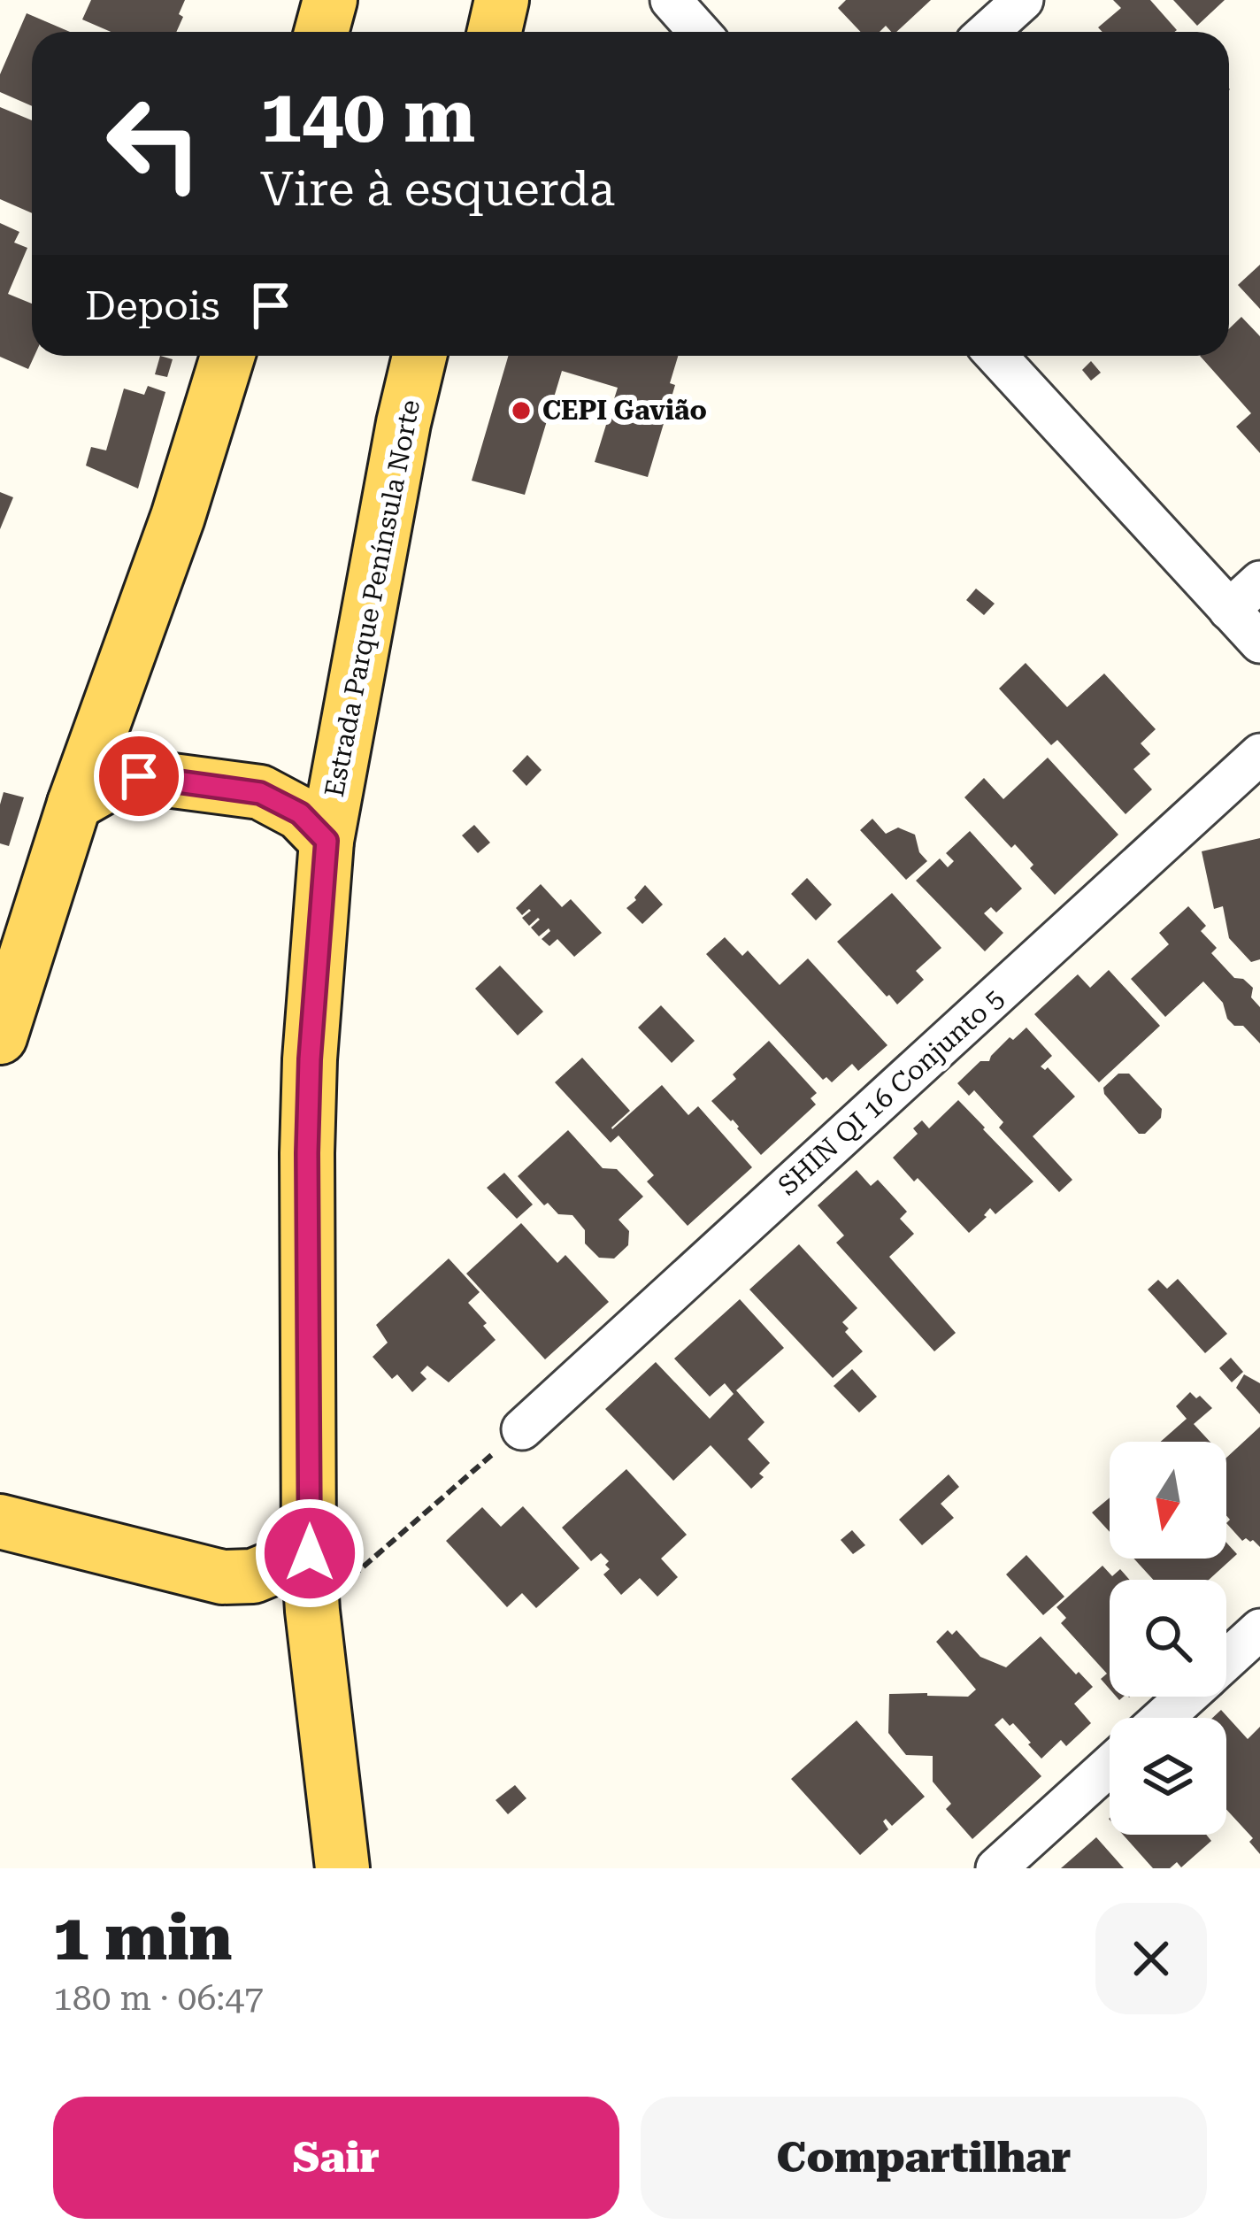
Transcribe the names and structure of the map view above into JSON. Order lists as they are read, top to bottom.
{
  "streets": {
    "main road": ["Estrada Parque Península Norte"],
    "street": ["SHIN QI 16 Conjunto 5"]
  },
  "places": ["CEPI Gavião"],
  "north": "bottom",
  "page": {
    "turn": ["140 m", "Vire à esquerda"],
    "then": "Depois",
    "heading": ["1 min", "180 m · 06:47"],
    "buttons": ["Sair", "Compartilhar"]
  }
}
